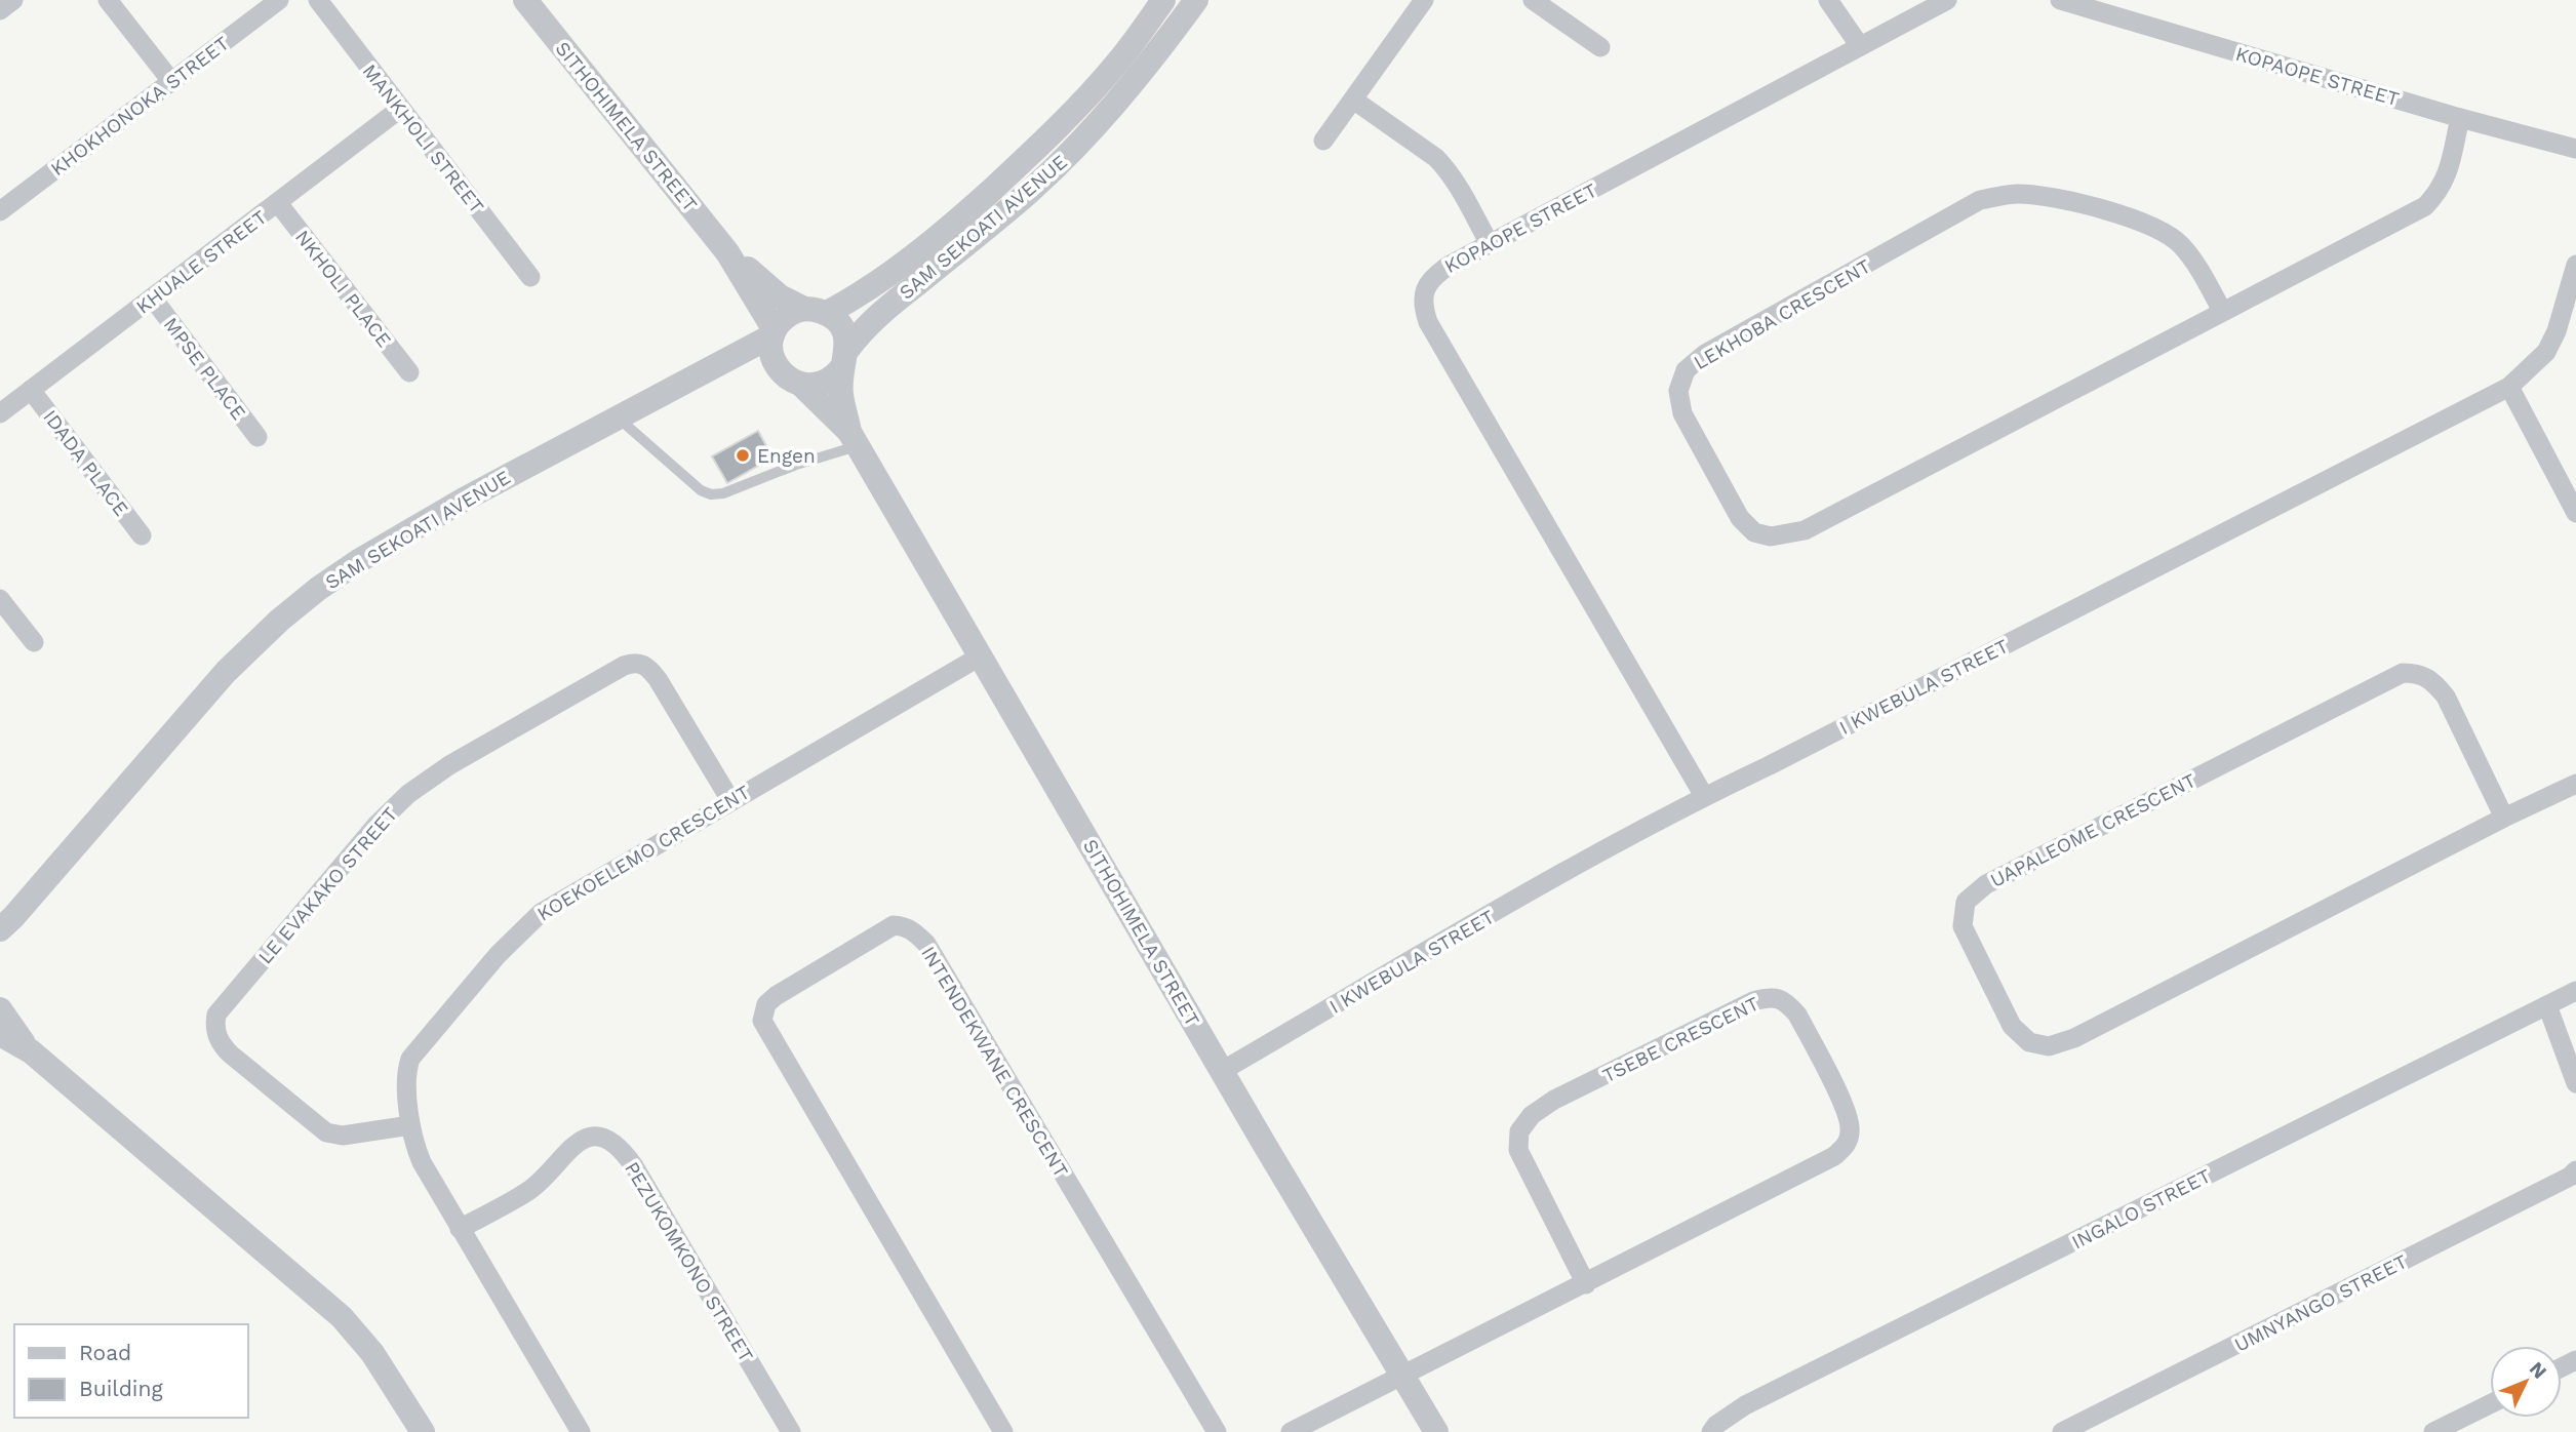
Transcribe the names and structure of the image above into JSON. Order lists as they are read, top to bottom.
{
  "streets": {
    "street": [
      "KOPAOPE STREET",
      "KHOKHONOKA STREET",
      "SITHOHIMELA STREET",
      "MANKHOLI STREET",
      "SAM SEKOATI AVENUE",
      "KHUALE STREET",
      "NKHOLI PLACE",
      "LEKHOBA CRESCENT",
      "MPSE PLACE",
      "IDADA PLACE",
      "I KWEBULA STREET",
      "UAPALEOME CRESCENT",
      "KOEKOELEMO CRESCENT",
      "LE EVAKAKO STREET",
      "TSEBE CRESCENT",
      "INTENDEKWANE CRESCENT",
      "INGALO STREET",
      "PEZUKOMKONO STREET",
      "UMNYANGO STREET"
    ]
  },
  "crossings": [
    ["KOPAOPE STREET", "LEKHOBA CRESCENT"],
    ["KOPAOPE STREET", "I KWEBULA STREET"],
    ["SITHOHIMELA STREET", "SAM SEKOATI AVENUE"],
    ["SITHOHIMELA STREET", "I KWEBULA STREET"],
    ["SITHOHIMELA STREET", "KOEKOELEMO CRESCENT"],
    ["SITHOHIMELA STREET", "TSEBE CRESCENT"],
    ["MANKHOLI STREET", "KHUALE STREET"],
    ["KHUALE STREET", "NKHOLI PLACE"],
    ["KHUALE STREET", "MPSE PLACE"],
    ["KHUALE STREET", "IDADA PLACE"],
    ["KOEKOELEMO CRESCENT", "LE EVAKAKO STREET"],
    ["KOEKOELEMO CRESCENT", "PEZUKOMKONO STREET"]
  ],
  "places": ["Engen"],
  "legend": ["Road", "Building"],
  "north": "top right"
}
